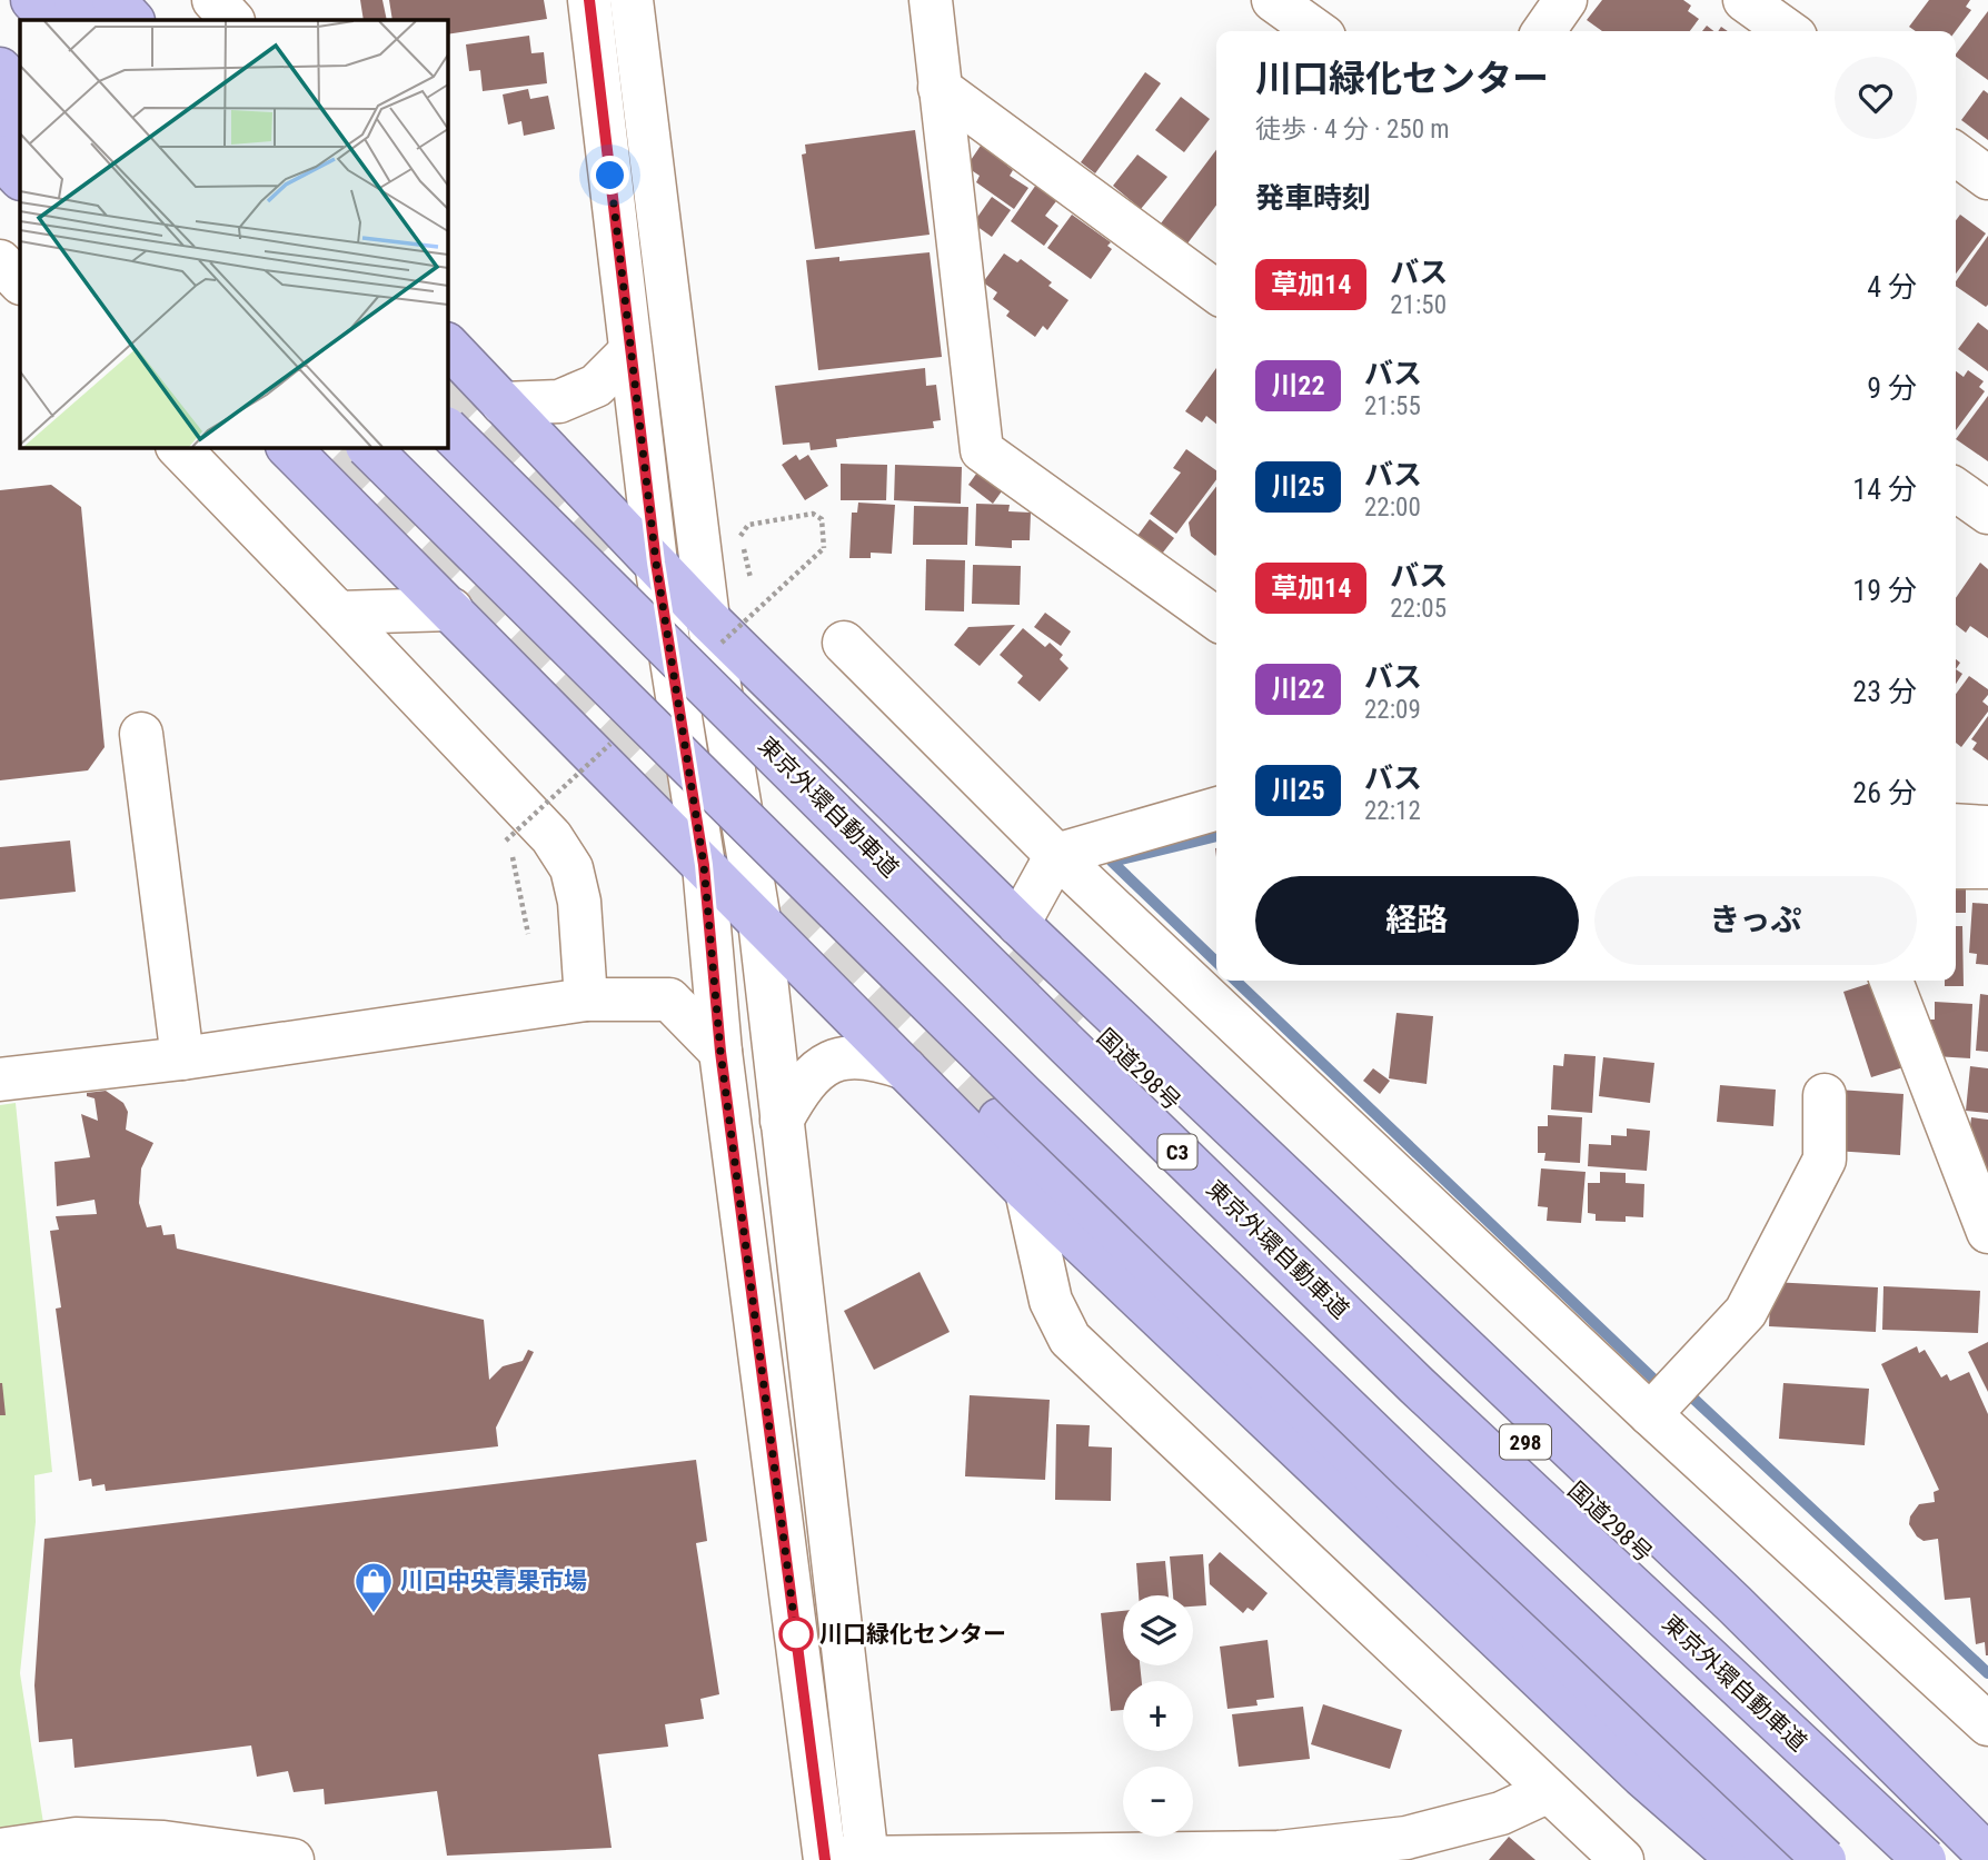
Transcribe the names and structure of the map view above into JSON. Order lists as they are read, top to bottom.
{
  "streets": {
    "highway": [
      "東京外環自動車道",
      "国道298号",
      "C3",
      "298"
    ]
  },
  "places": {
    "shop": ["川口中央青果市場"],
    "other": ["川口緑化センター"]
  },
  "lines": ["bus line 草加14"],
  "page": {
    "heading": [
      ["川口緑化センター", "徒歩 · 4 分 · 250 m"],
      "発車時刻"
    ],
    "list": [
      {
        "mark": "草加14",
        "name": "バス",
        "note": "21:50",
        "value": "4 分"
      },
      {
        "mark": "川22",
        "name": "バス",
        "note": "21:55",
        "value": "9 分"
      },
      {
        "mark": "川25",
        "name": "バス",
        "note": "22:00",
        "value": "14 分"
      },
      {
        "mark": "草加14",
        "name": "バス",
        "note": "22:05",
        "value": "19 分"
      },
      {
        "mark": "川22",
        "name": "バス",
        "note": "22:09",
        "value": "23 分"
      },
      {
        "mark": "川25",
        "name": "バス",
        "note": "22:12",
        "value": "26 分"
      }
    ],
    "buttons": ["経路", "きっぷ"],
    "map_buttons": ["+", "−"]
  }
}
